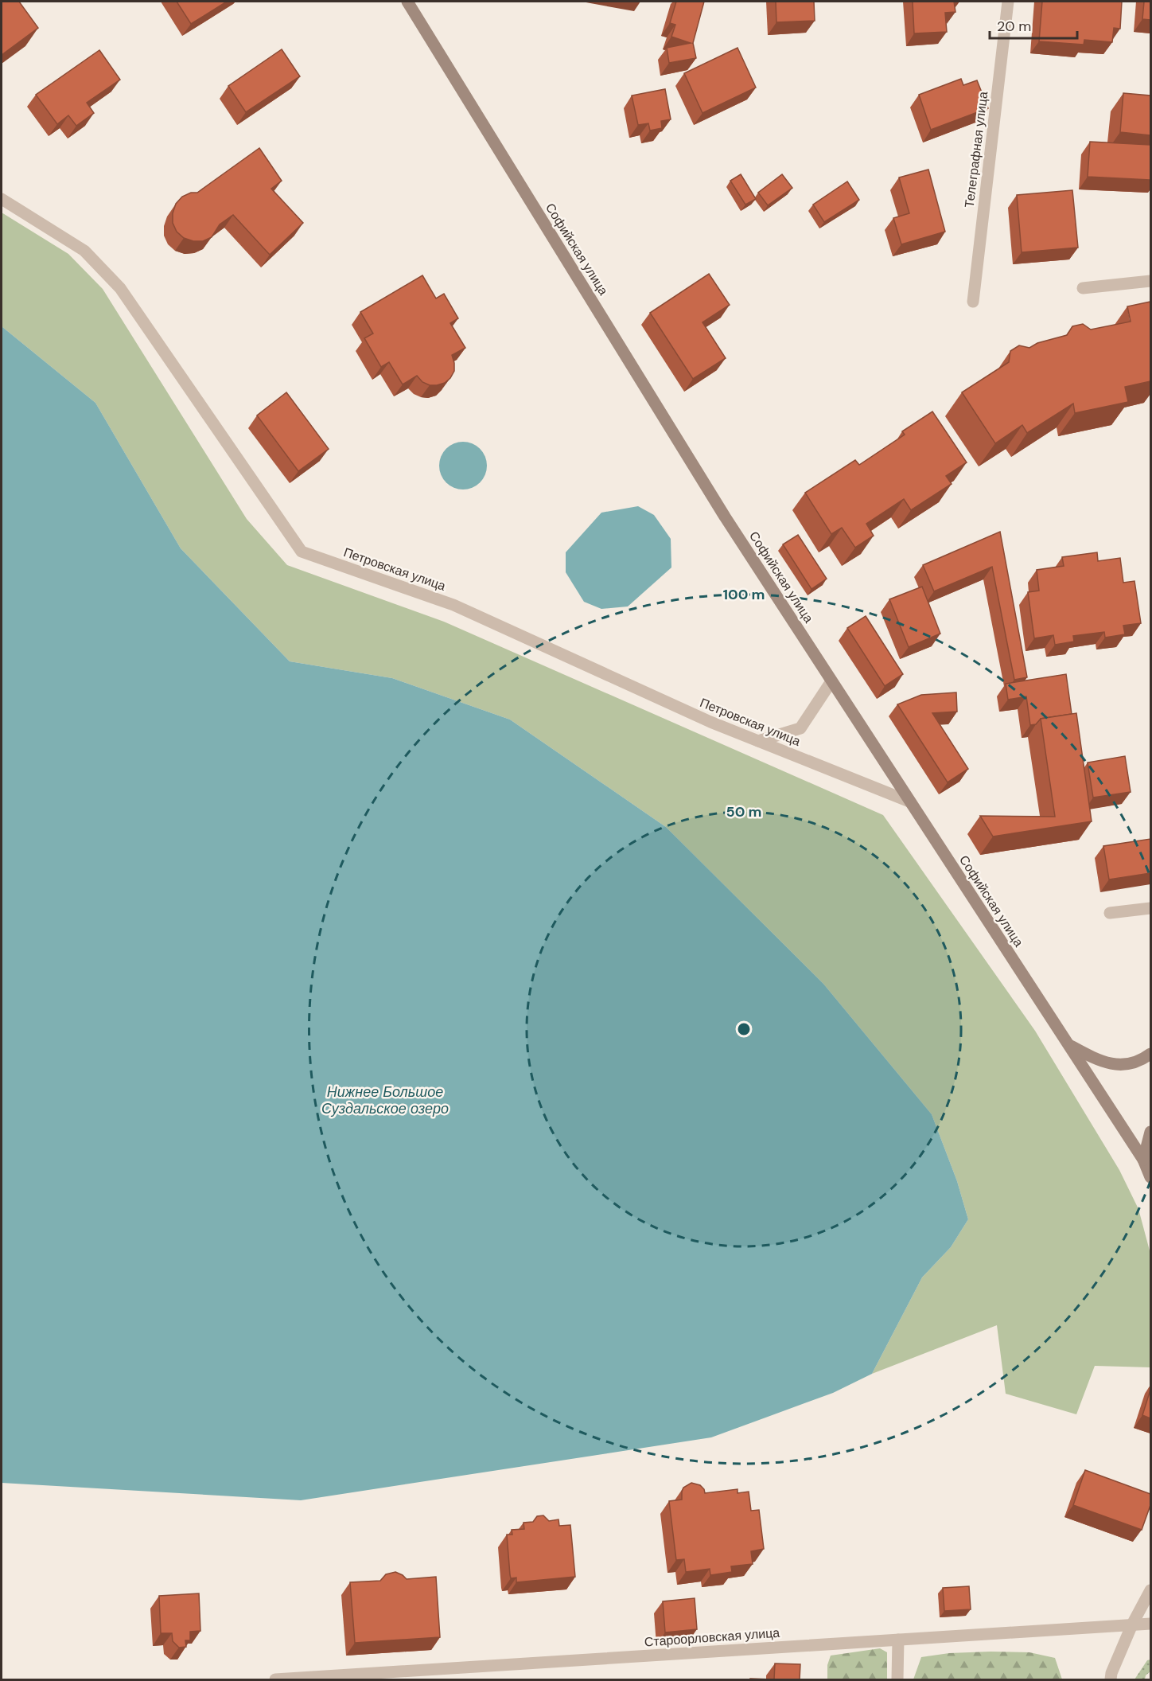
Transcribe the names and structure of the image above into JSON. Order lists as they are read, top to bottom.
{
  "streets": {
    "street": [
      "Телеграфная улица",
      "Софийская улица",
      "Петровская улица",
      "Староорловская улица"
    ]
  },
  "crossings": [
    ["Софийская улица", "Петровская улица"]
  ],
  "water": ["Нижнее Большое Суздальское озеро"],
  "scale_bar": "20 m",
  "rings": ["100 m", "50 m"]
}
